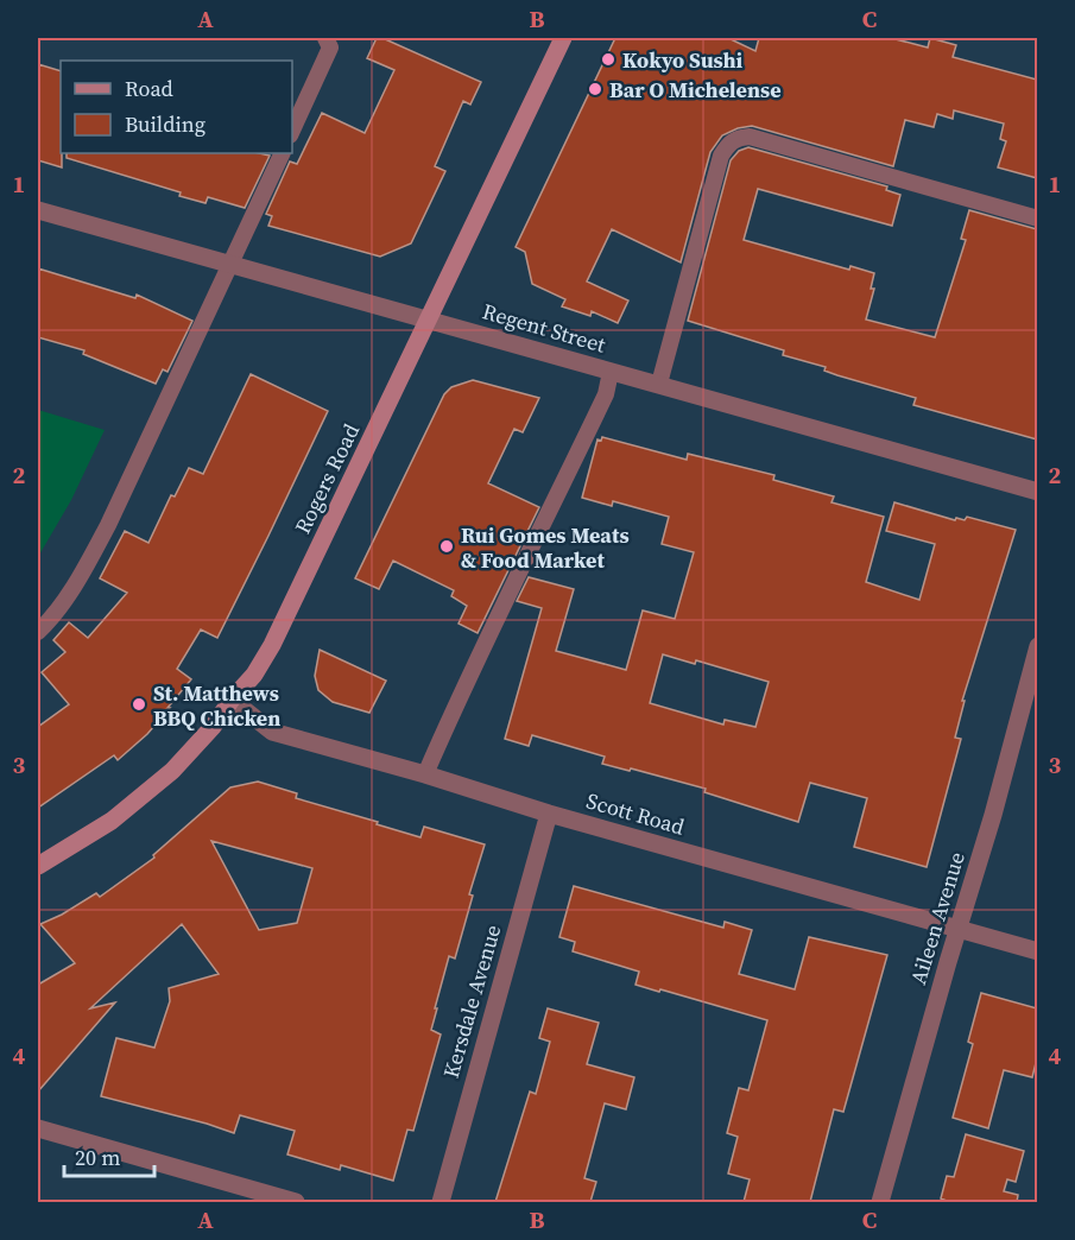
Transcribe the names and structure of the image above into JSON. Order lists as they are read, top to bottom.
{
  "streets": {
    "main road": ["Rogers Road"],
    "street": [
      "Regent Street",
      "Scott Road",
      "Aileen Avenue",
      "Kersdale Avenue"
    ]
  },
  "crossings": [
    ["Regent Street", "Rogers Road"],
    ["Rogers Road", "Scott Road"],
    ["Scott Road", "Aileen Avenue"],
    ["Scott Road", "Kersdale Avenue"]
  ],
  "places": [
    "Kokyo Sushi",
    "Bar O Michelense",
    "Rui Gomes Meats & Food Market",
    "St. Matthews BBQ Chicken"
  ],
  "legend": ["Road", "Building"],
  "scale_bar": "20 m",
  "grid": {
    "columns": ["A", "B", "C"],
    "rows": [
      "1",
      "2",
      "3",
      "4"
    ]
  }
}
